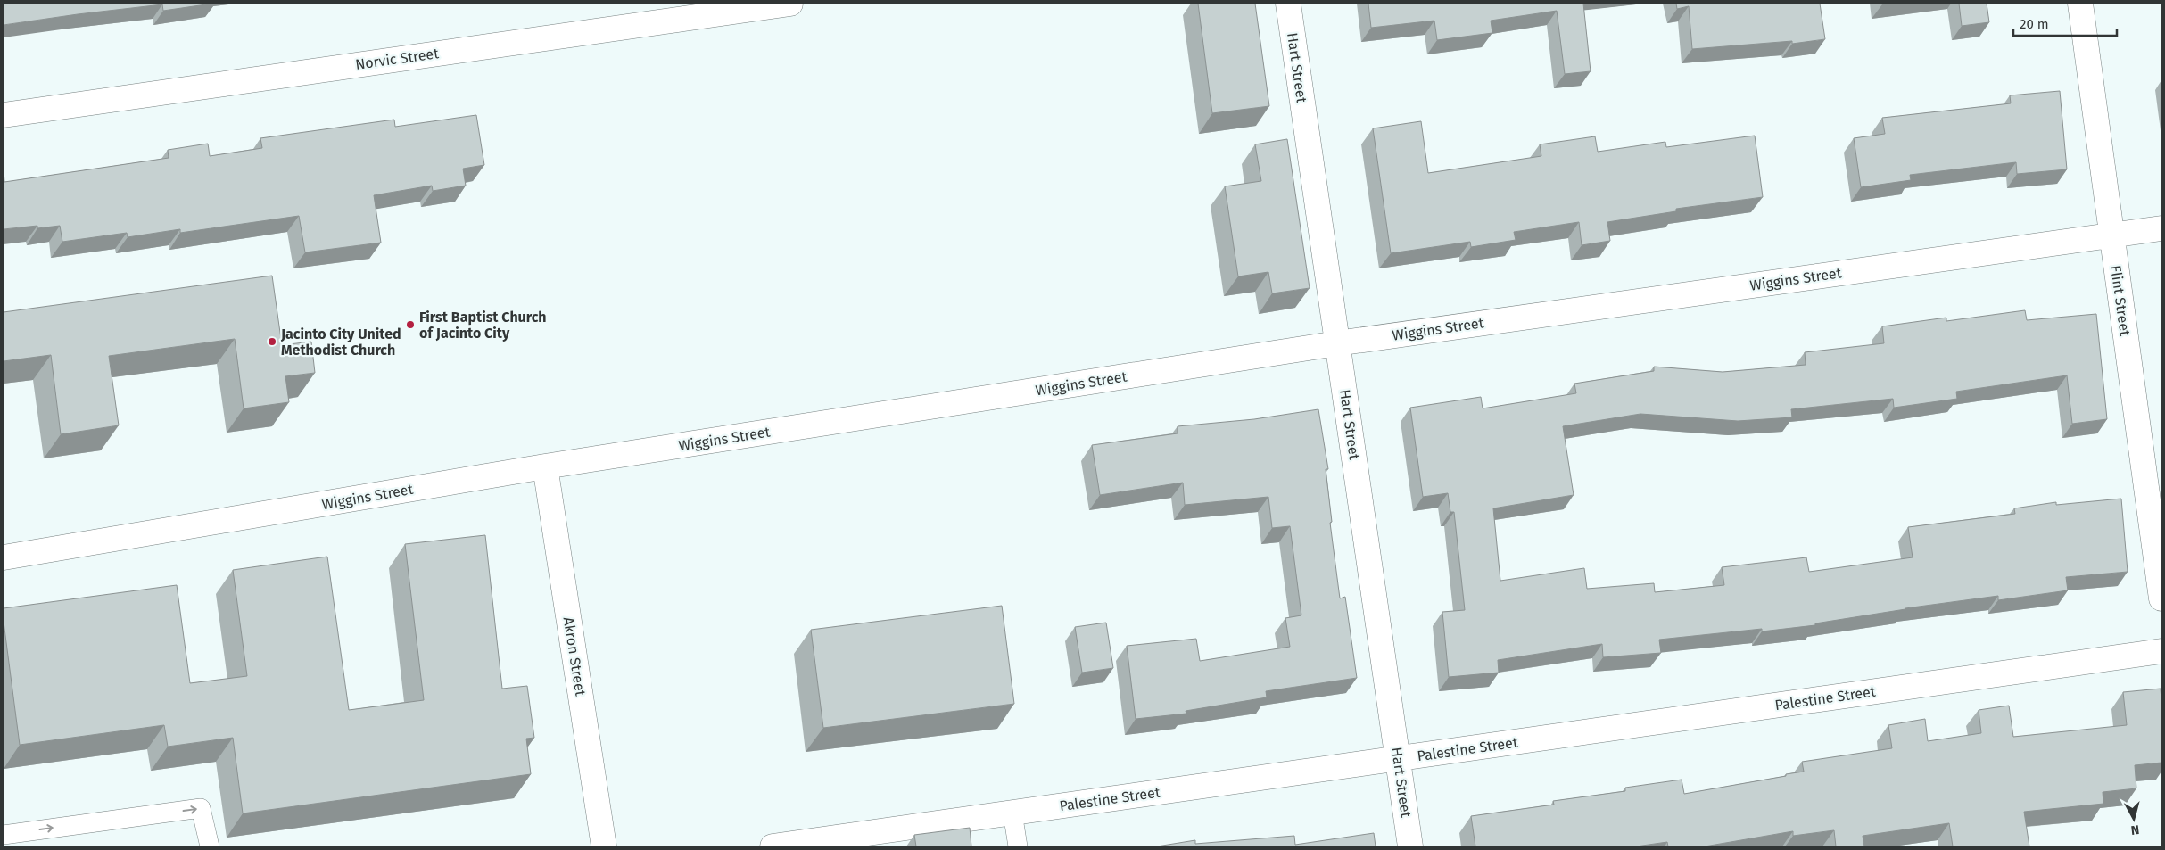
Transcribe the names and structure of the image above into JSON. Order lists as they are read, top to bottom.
{
  "streets": {
    "street": [
      "Norvic Street",
      "Hart Street",
      "Wiggins Street",
      "Flint Street",
      "Akron Street",
      "Palestine Street"
    ]
  },
  "crossings": [
    ["Hart Street", "Wiggins Street"],
    ["Hart Street", "Palestine Street"],
    ["Wiggins Street", "Flint Street"],
    ["Wiggins Street", "Akron Street"]
  ],
  "places": ["First Baptist Church of Jacinto City", "Jacinto City United Methodist Church"],
  "scale_bar": "20 m",
  "north": "bottom"
}
